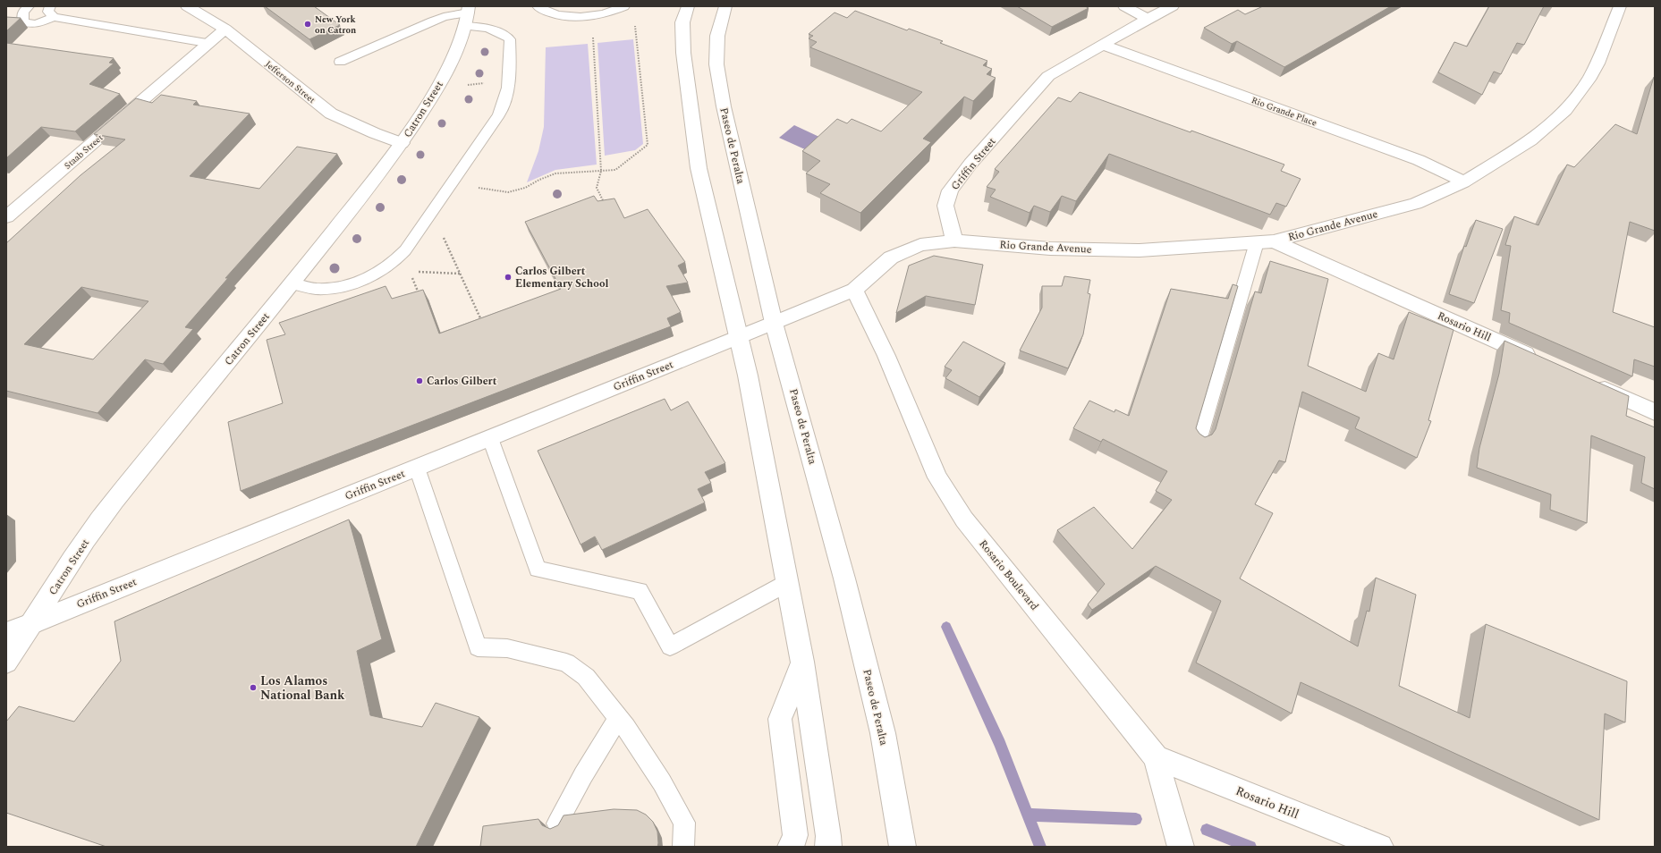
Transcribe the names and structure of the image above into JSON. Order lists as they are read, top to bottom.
{
  "streets": {
    "street": [
      "Jefferson Street",
      "Catron Street",
      "Rio Grande Place",
      "Paseo de Peralta",
      "Staab Street",
      "Griffin Street",
      "Rio Grande Avenue",
      "Rosario Hill",
      "Rosario Boulevard"
    ]
  },
  "crossings": [
    ["Jefferson Street", "Catron Street"],
    ["Jefferson Street", "Staab Street"],
    ["Catron Street", "Griffin Street"],
    ["Rio Grande Place", "Griffin Street"],
    ["Rio Grande Place", "Rio Grande Avenue"],
    ["Paseo de Peralta", "Griffin Street"],
    ["Griffin Street", "Rio Grande Avenue"],
    ["Griffin Street", "Rosario Boulevard"],
    ["Rio Grande Avenue", "Rosario Hill"],
    ["Rosario Hill", "Rosario Boulevard"]
  ],
  "places": [
    "New York on Catron",
    "Carlos Gilbert Elementary School",
    "Carlos Gilbert",
    "Los Alamos National Bank"
  ]
}
